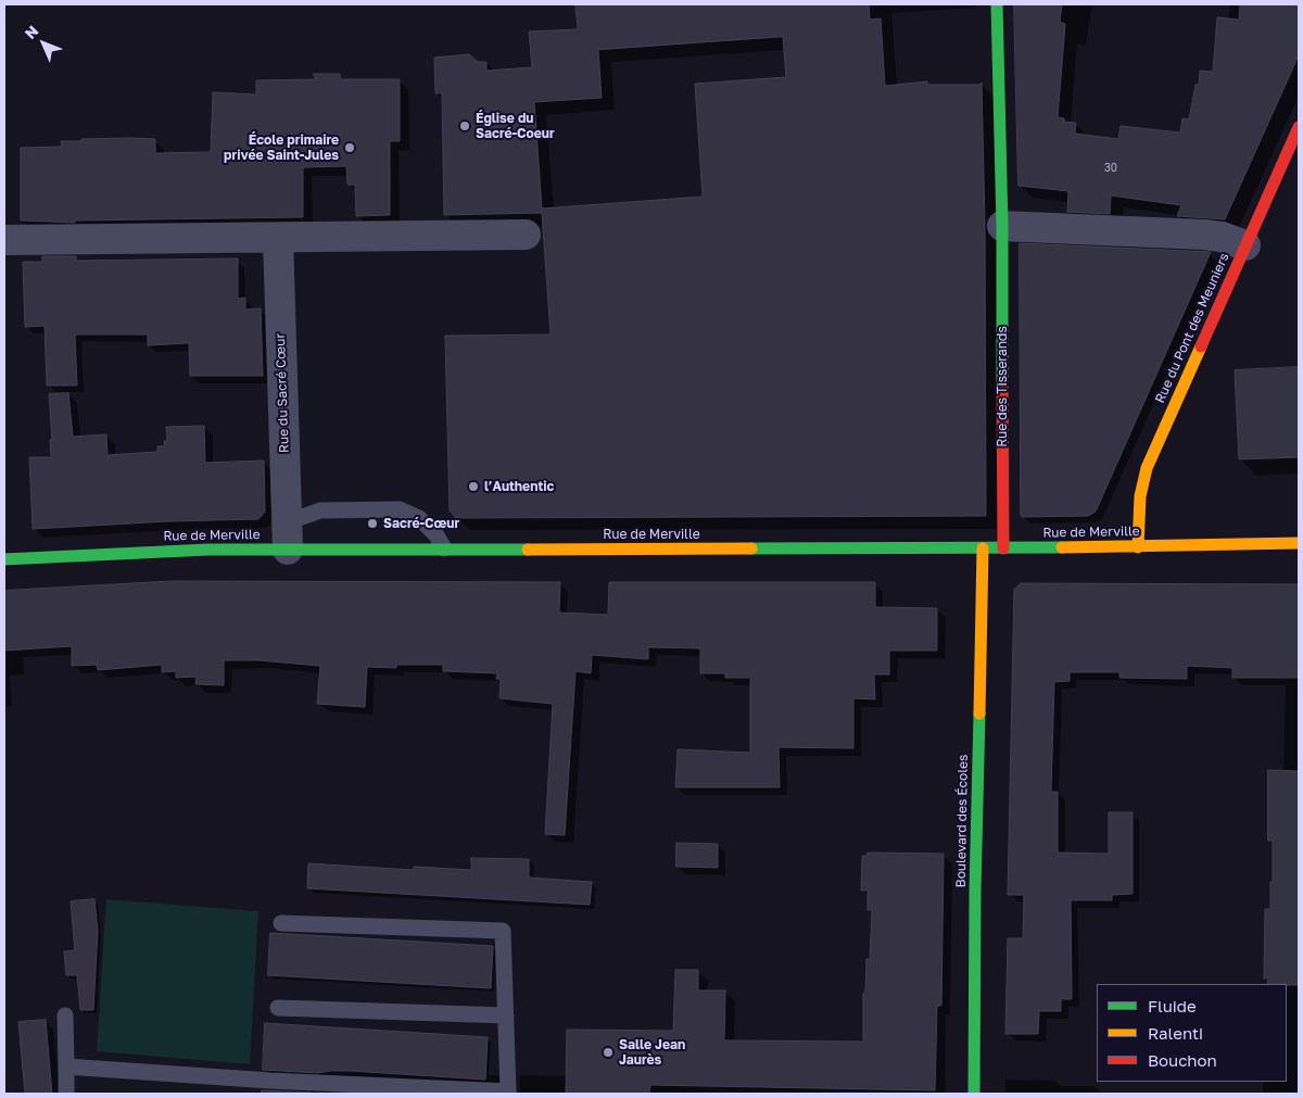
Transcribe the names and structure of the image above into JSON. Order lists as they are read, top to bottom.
{
  "streets": {
    "street": [
      "Rue du Pont des Meuniers",
      "Rue des Tisserands",
      "Rue du Sacré Cœur",
      "Rue de Merville",
      "Boulevard des Écoles"
    ]
  },
  "crossings": [
    ["Rue du Pont des Meuniers", "Rue de Merville"],
    ["Rue des Tisserands", "Rue de Merville"],
    ["Rue du Sacré Cœur", "Rue de Merville"],
    ["Rue de Merville", "Boulevard des Écoles"]
  ],
  "places": [
    "Église du Sacré-Coeur",
    "École primaire privée Saint-Jules",
    "l’Authentic",
    "Sacré-Cœur",
    "Salle Jean Jaurès"
  ],
  "house_numbers": ["30"],
  "legend": ["Fluide", "Ralenti", "Bouchon"],
  "north": "top left"
}
